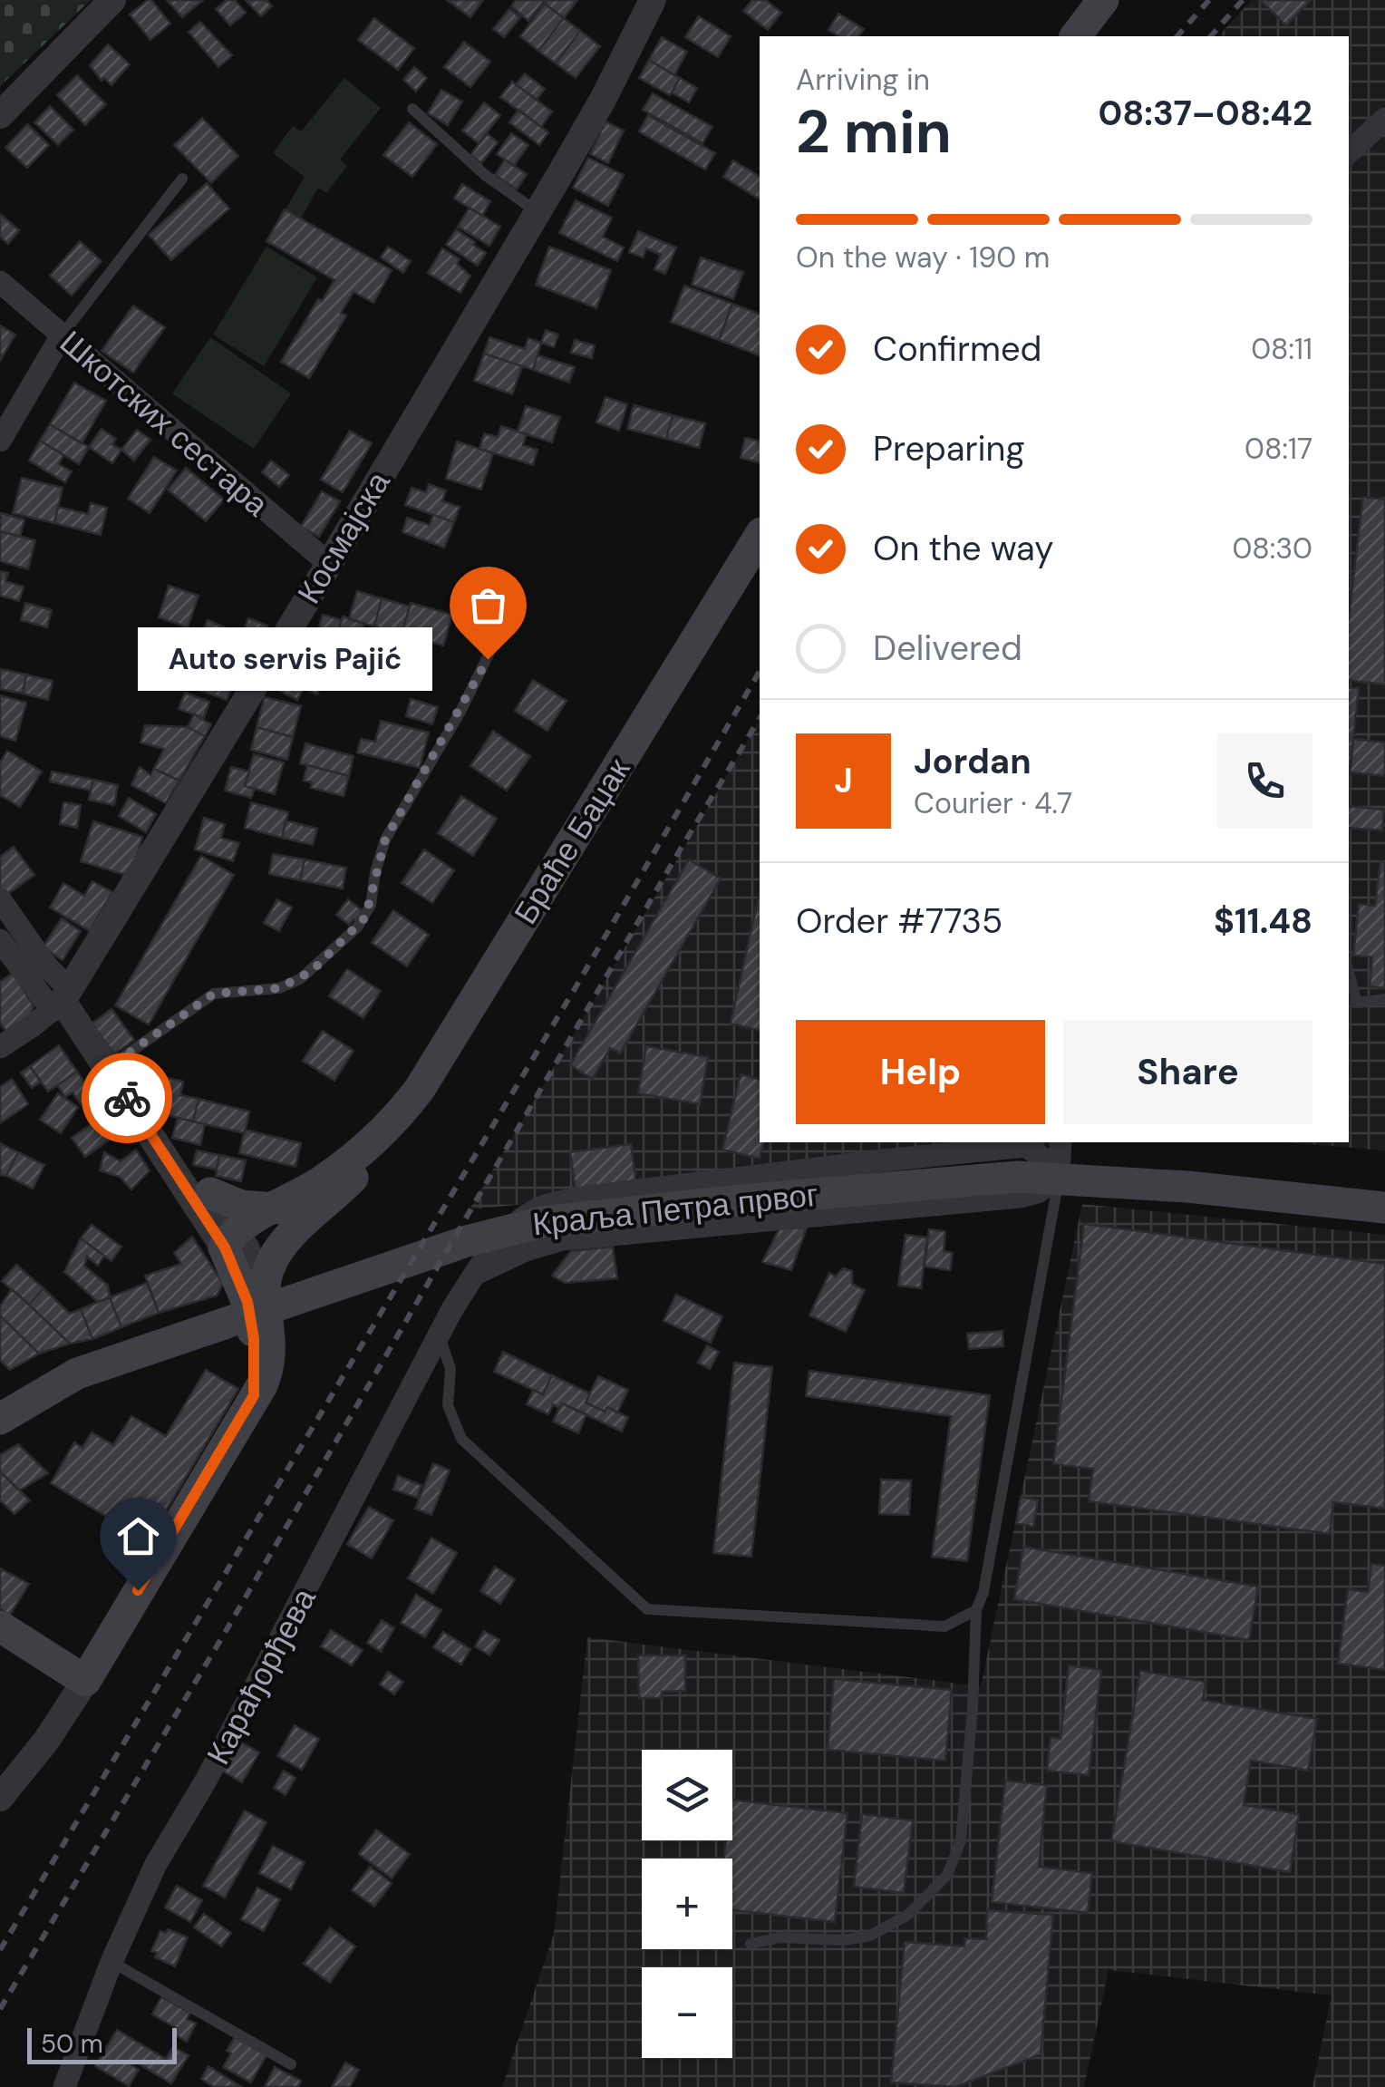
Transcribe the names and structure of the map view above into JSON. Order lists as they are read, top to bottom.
{
  "streets": {
    "main road": ["Браће Баџак", "Краља Петра првог"],
    "street": ["Шкотских сестара", "Космајска", "Карађорђева"]
  },
  "crossings": [
    ["Шкотских сестара", "Космајска"],
    ["Краља Петра првог", "Карађорђева"]
  ],
  "places": ["Auto servis Pajić"],
  "scale_bar": "50 m",
  "page": {
    "heading": ["2 min", "Arriving in", "08:37–08:42"],
    "panel": [
      "Jordan",
      "Courier · 4.7",
      "Order #7735",
      "$11.48"
    ],
    "bar": "On the way · 190 m",
    "list": [
      ["Confirmed", "08:11"],
      ["Preparing", "08:17"],
      ["On the way", "08:30"],
      "Delivered"
    ],
    "bubble": "Auto servis Pajić",
    "round": "J",
    "buttons": ["Help", "Share"],
    "map_buttons": ["+", "−"],
    "scale": "50 m"
  }
}
